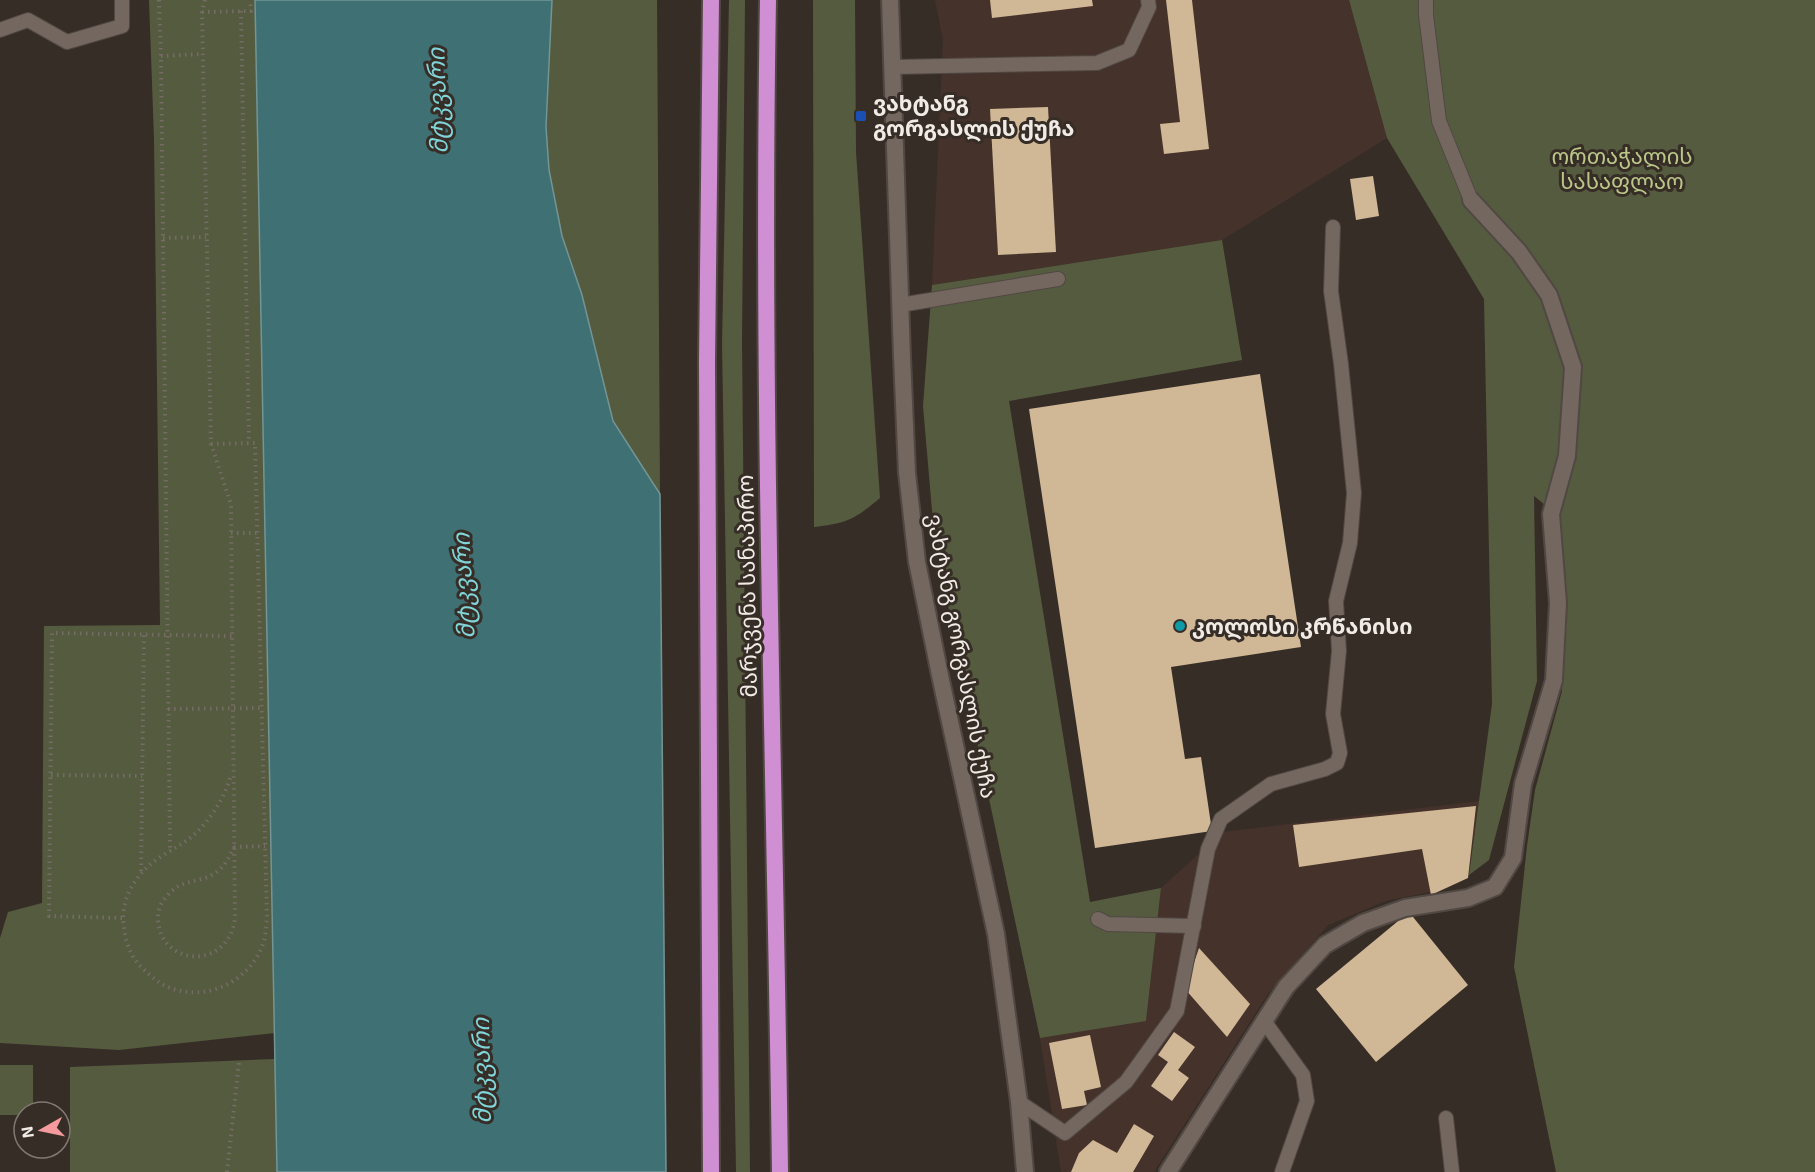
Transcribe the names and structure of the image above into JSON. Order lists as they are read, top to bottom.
{
  "streets": {
    "highway": ["მარჯვენა სანაპირო"],
    "street": ["ვახტანგ გორგასლის ქუჩა"]
  },
  "water": ["მტკვარი"],
  "parks": ["ორთაჭალის სასაფლაო"],
  "places": {
    "transit": ["ვახტანგ გორგასლის ქუჩა"],
    "other": ["კოლოსი კრწანისი"]
  },
  "north": "left"
}
